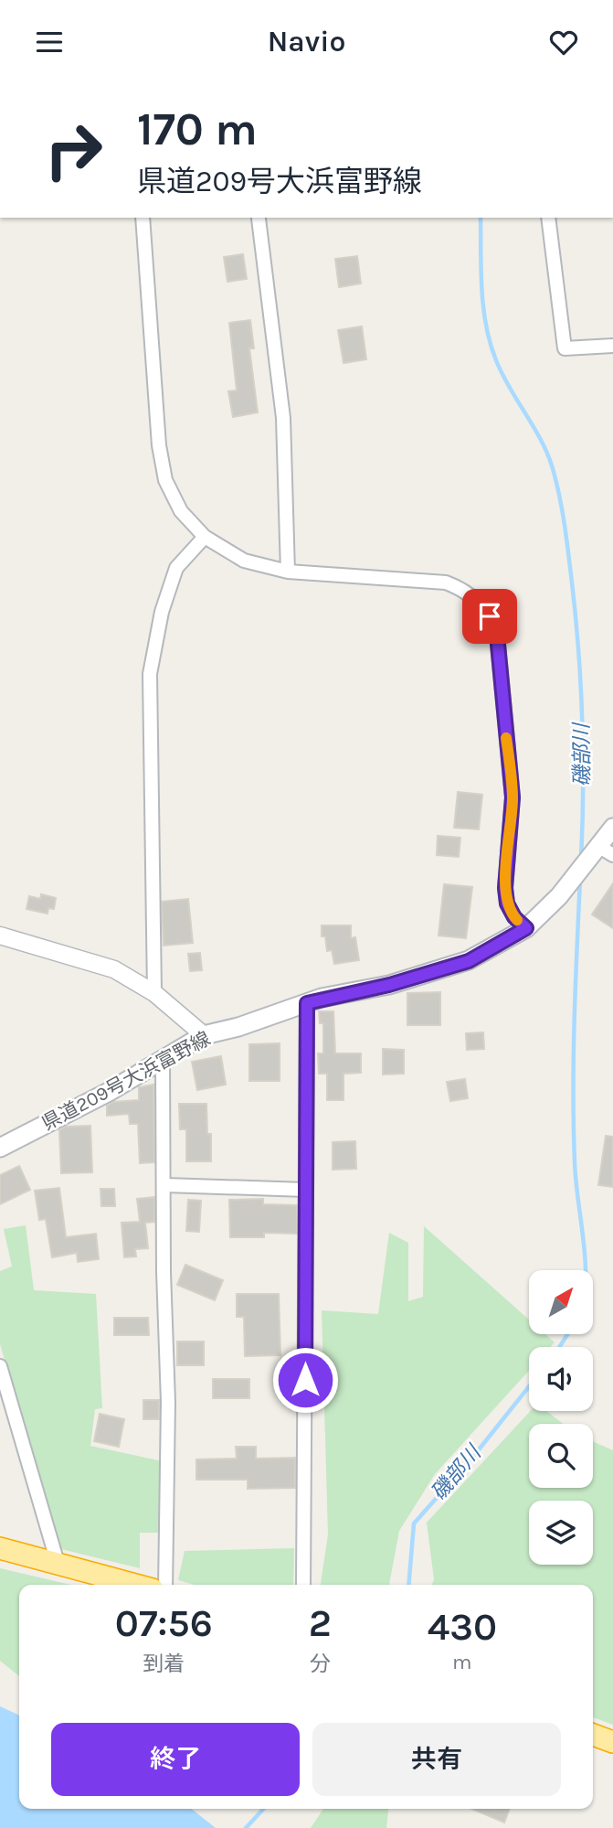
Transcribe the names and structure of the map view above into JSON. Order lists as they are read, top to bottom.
{
  "streets": {
    "main road": ["県道209号大浜富野線"]
  },
  "water": ["磯部川"],
  "north": "top right",
  "page": {
    "header": "Navio",
    "turn": ["170 m", "県道209号大浜富野線"],
    "eta": [
      "07:56",
      "到着",
      "2",
      "分",
      "430",
      "m"
    ],
    "buttons": ["終了", "共有"]
  }
}
